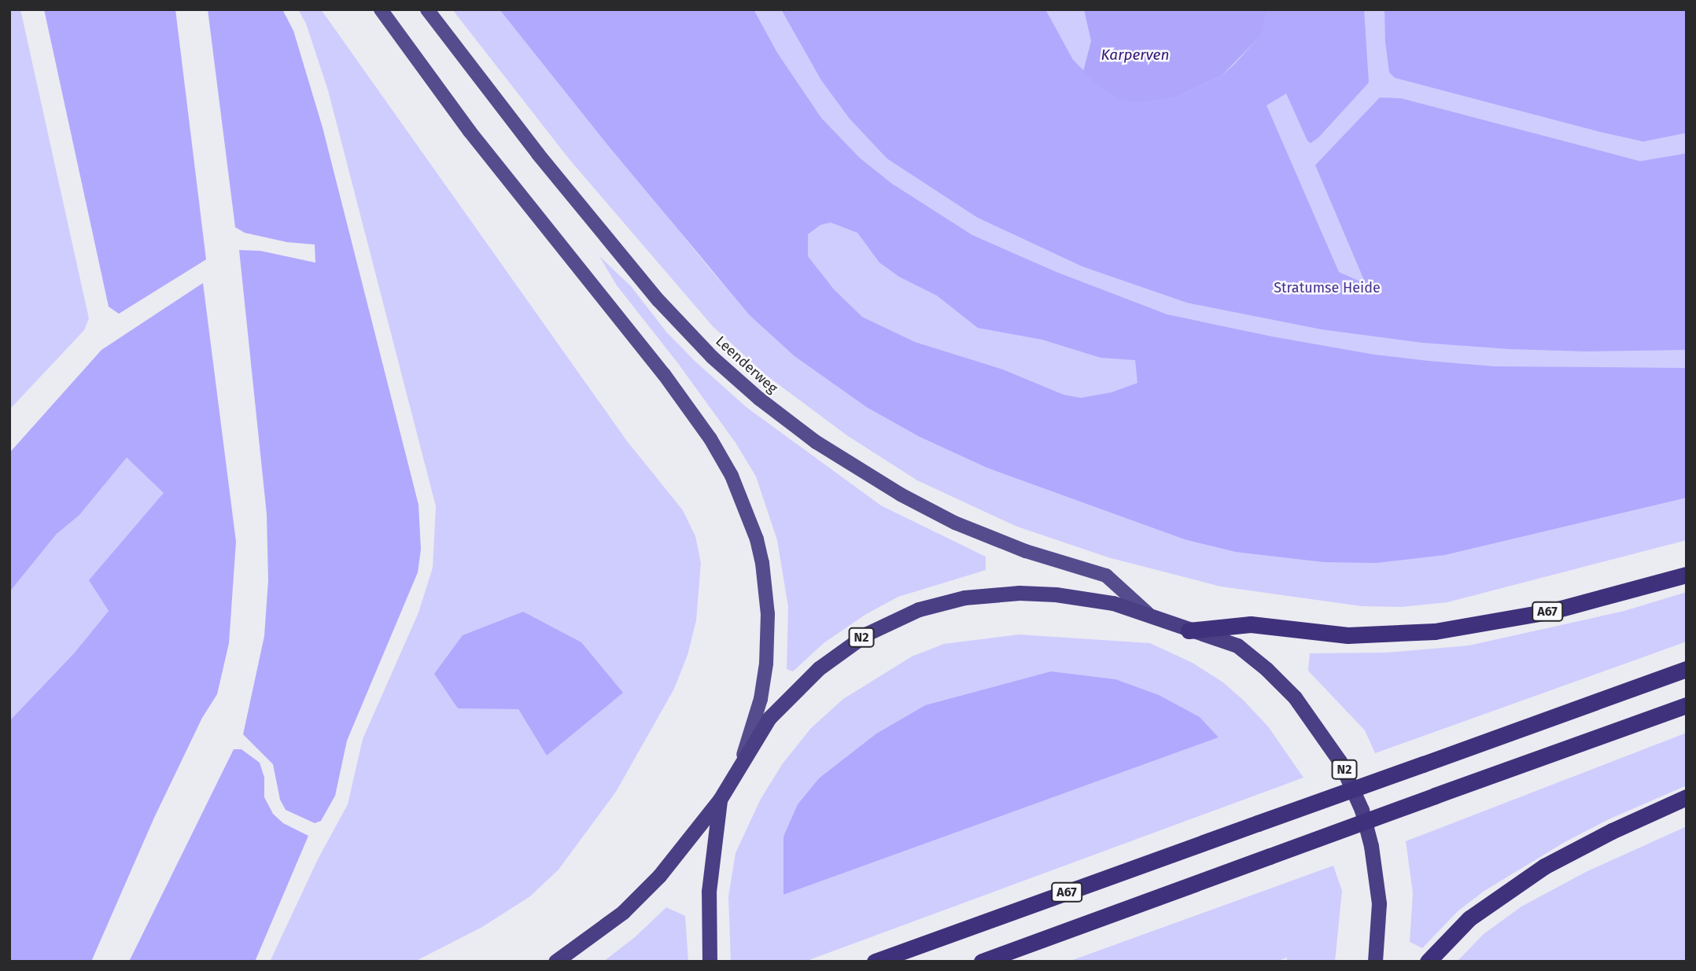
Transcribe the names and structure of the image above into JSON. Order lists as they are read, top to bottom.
{
  "streets": {
    "highway": ["A67", "N2"],
    "main road": ["Leenderweg"]
  },
  "crossings": [
    ["Leenderweg", "N2"],
    ["A67", "N2"]
  ],
  "water": ["Karperven"],
  "parks": ["Stratumse Heide"]
}
